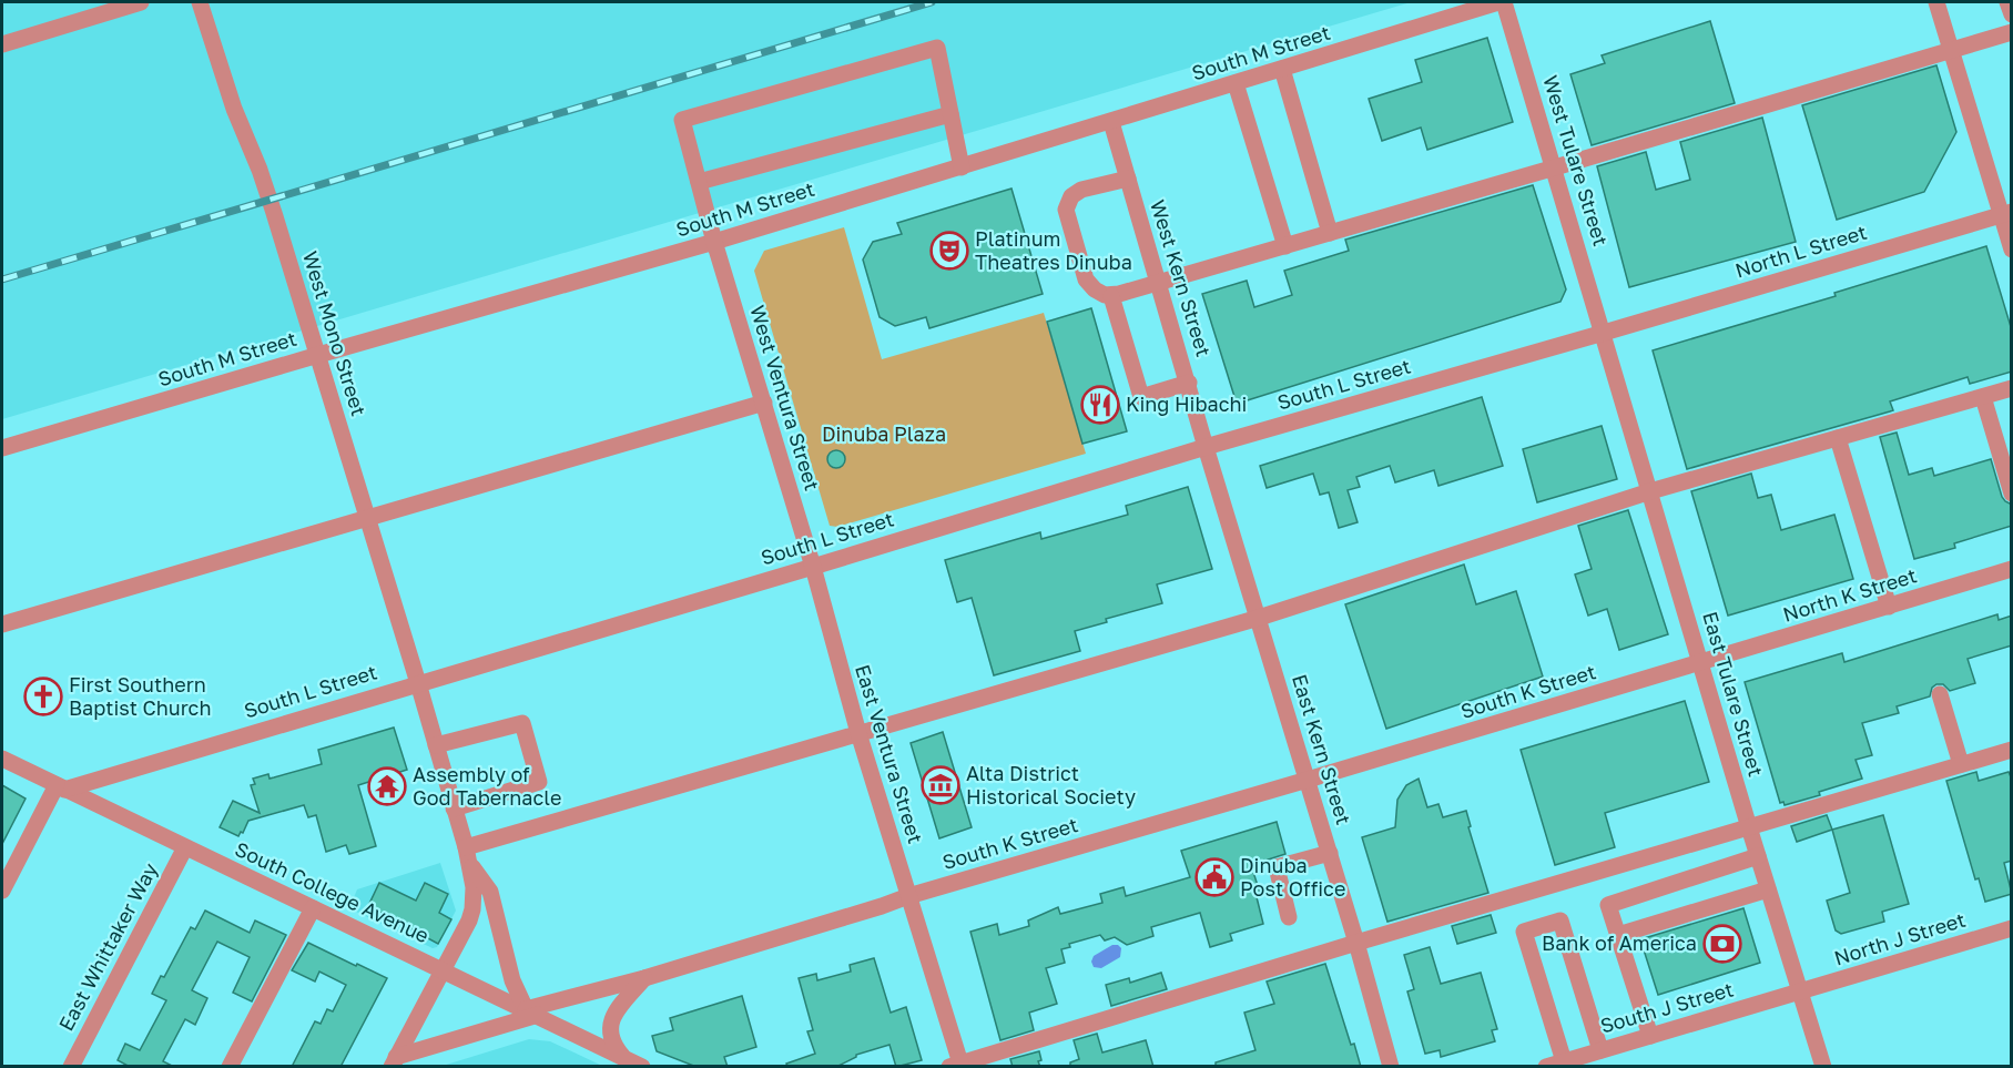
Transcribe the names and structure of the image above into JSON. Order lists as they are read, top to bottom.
{
  "streets": {
    "street": [
      "South M Street",
      "West Tulare Street",
      "North L Street",
      "West Kern Street",
      "West Mono Street",
      "South L Street",
      "West Ventura Street",
      "North K Street",
      "South K Street",
      "East Tulare Street",
      "East Kern Street",
      "East Ventura Street",
      "South College Avenue",
      "North J Street",
      "East Whittaker Way",
      "South J Street"
    ]
  },
  "crossings": [
    ["South M Street", "West Kern Street"],
    ["South M Street", "West Mono Street"],
    ["South M Street", "West Ventura Street"],
    ["West Tulare Street", "North L Street"],
    ["West Tulare Street", "South L Street"],
    ["West Tulare Street", "East Tulare Street"],
    ["North L Street", "South L Street"],
    ["North L Street", "East Tulare Street"],
    ["West Kern Street", "South L Street"],
    ["West Kern Street", "East Kern Street"],
    ["West Mono Street", "South L Street"],
    ["South L Street", "West Ventura Street"],
    ["South L Street", "East Tulare Street"],
    ["South L Street", "East Kern Street"],
    ["South L Street", "East Ventura Street"],
    ["South L Street", "South College Avenue"],
    ["West Ventura Street", "East Ventura Street"],
    ["North K Street", "South K Street"],
    ["North K Street", "East Tulare Street"],
    ["South K Street", "East Tulare Street"],
    ["South K Street", "East Kern Street"],
    ["South K Street", "East Ventura Street"],
    ["South K Street", "South College Avenue"],
    ["East Tulare Street", "North J Street"],
    ["East Tulare Street", "South J Street"],
    ["South College Avenue", "East Whittaker Way"],
    ["North J Street", "South J Street"]
  ],
  "parks": ["Dinuba Plaza"],
  "places": {
    "theatre": ["Platinum Theatres Dinuba"],
    "restaurant": ["King Hibachi"],
    "church": ["First Southern Baptist Church"],
    "museum": ["Alta District Historical Society"],
    "temple": ["Assembly of God Tabernacle"],
    "public building": ["Dinuba Post Office"],
    "bank": ["Bank of America"]
  }
}
